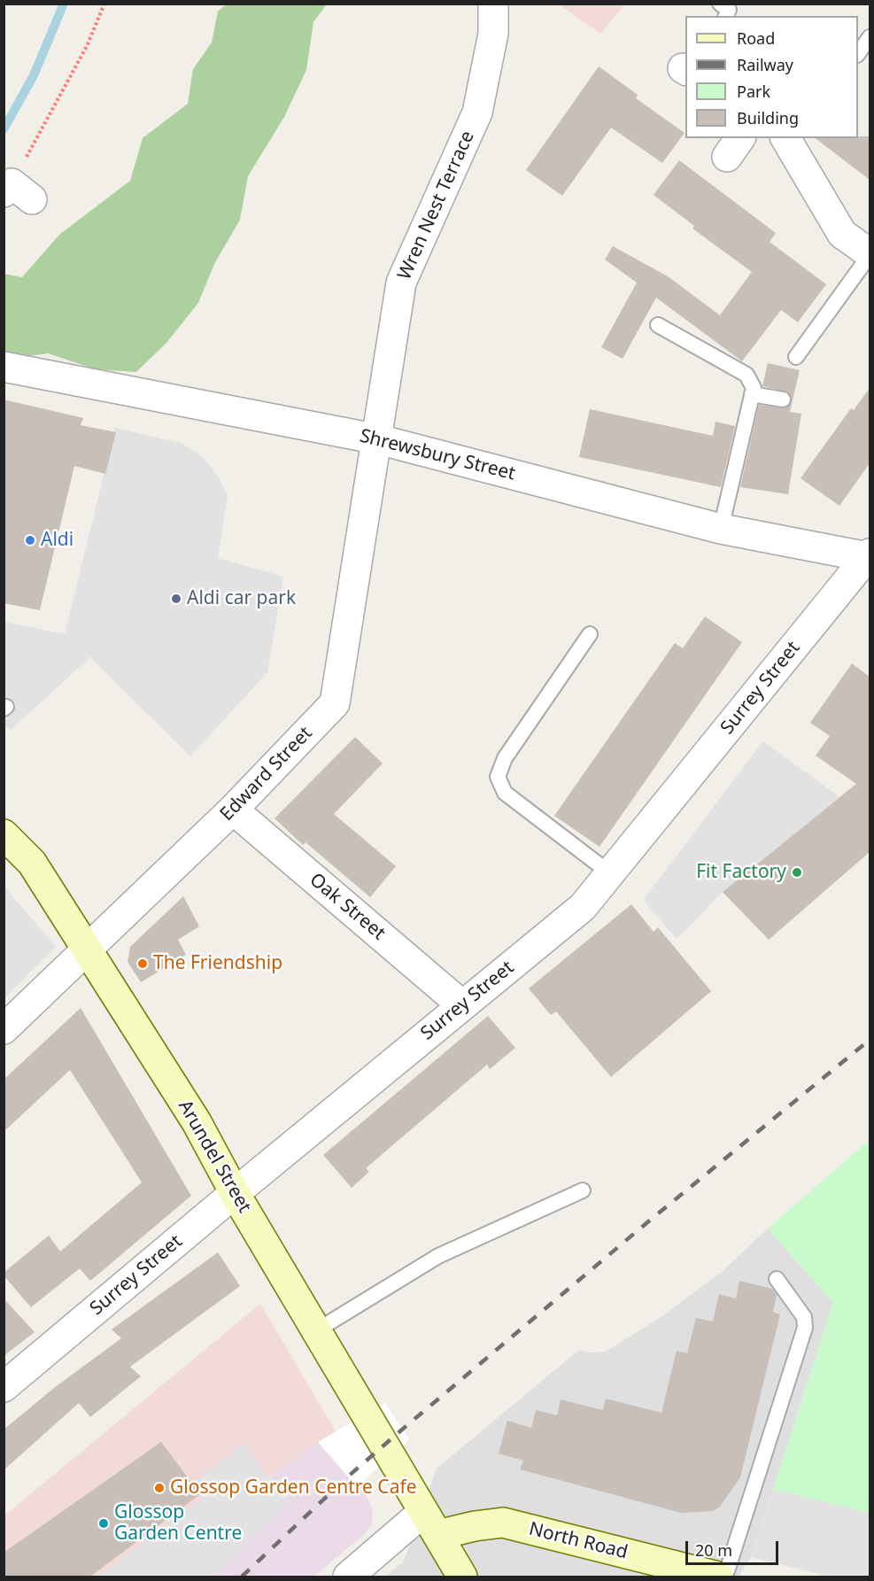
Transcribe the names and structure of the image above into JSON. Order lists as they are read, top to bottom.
{
  "streets": {
    "street": [
      "Wren Nest Terrace",
      "Shrewsbury Street",
      "Surrey Street",
      "Edward Street",
      "Oak Street",
      "Arundel Street",
      "North Road"
    ]
  },
  "crossings": [
    ["Wren Nest Terrace", "Shrewsbury Street"],
    ["Wren Nest Terrace", "Edward Street"],
    ["Shrewsbury Street", "Surrey Street"],
    ["Shrewsbury Street", "Edward Street"],
    ["Surrey Street", "Oak Street"],
    ["Surrey Street", "Arundel Street"],
    ["Edward Street", "Oak Street"],
    ["Edward Street", "Arundel Street"],
    ["Arundel Street", "North Road"]
  ],
  "places": [
    "Aldi",
    "Aldi car park",
    "Fit Factory",
    "The Friendship",
    "Glossop Garden Centre Cafe",
    "Glossop Garden Centre"
  ],
  "legend": [
    "Road",
    "Railway",
    "Park",
    "Building"
  ],
  "scale_bar": "20 m"
}
